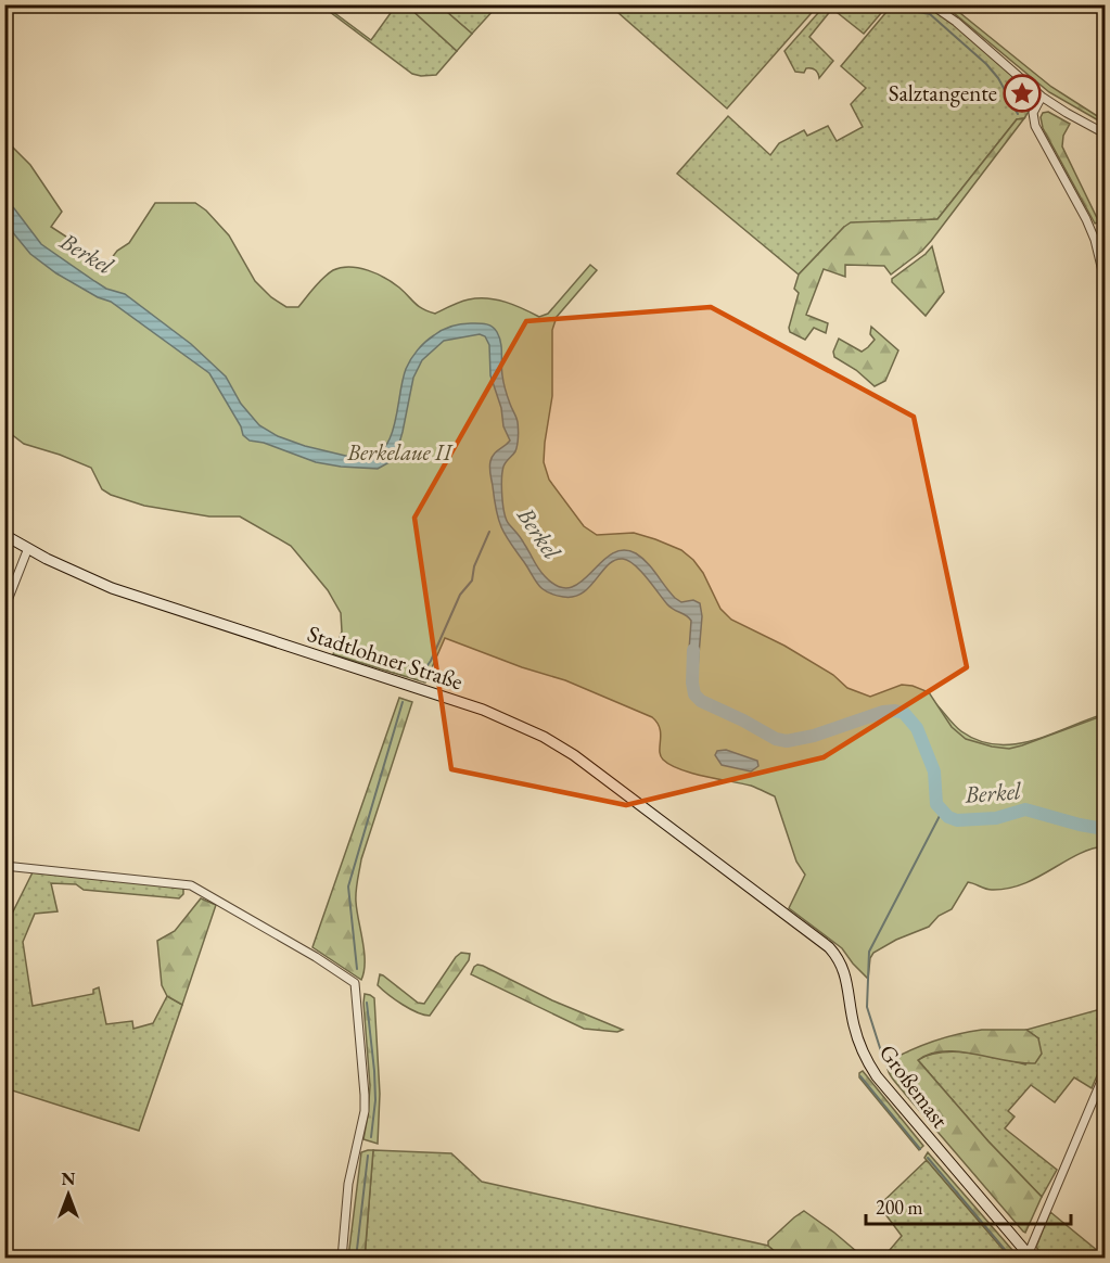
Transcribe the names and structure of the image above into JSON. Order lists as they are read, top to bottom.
{
  "streets": {
    "street": ["Stadtlohner Straße", "Großemast"]
  },
  "crossings": [
    ["Stadtlohner Straße", "Großemast"]
  ],
  "water": ["Berkel"],
  "parks": ["Berkelaue II"],
  "places": {
    "place": ["Salztangente"]
  },
  "scale_bar": "200 m",
  "north": "top"
}
